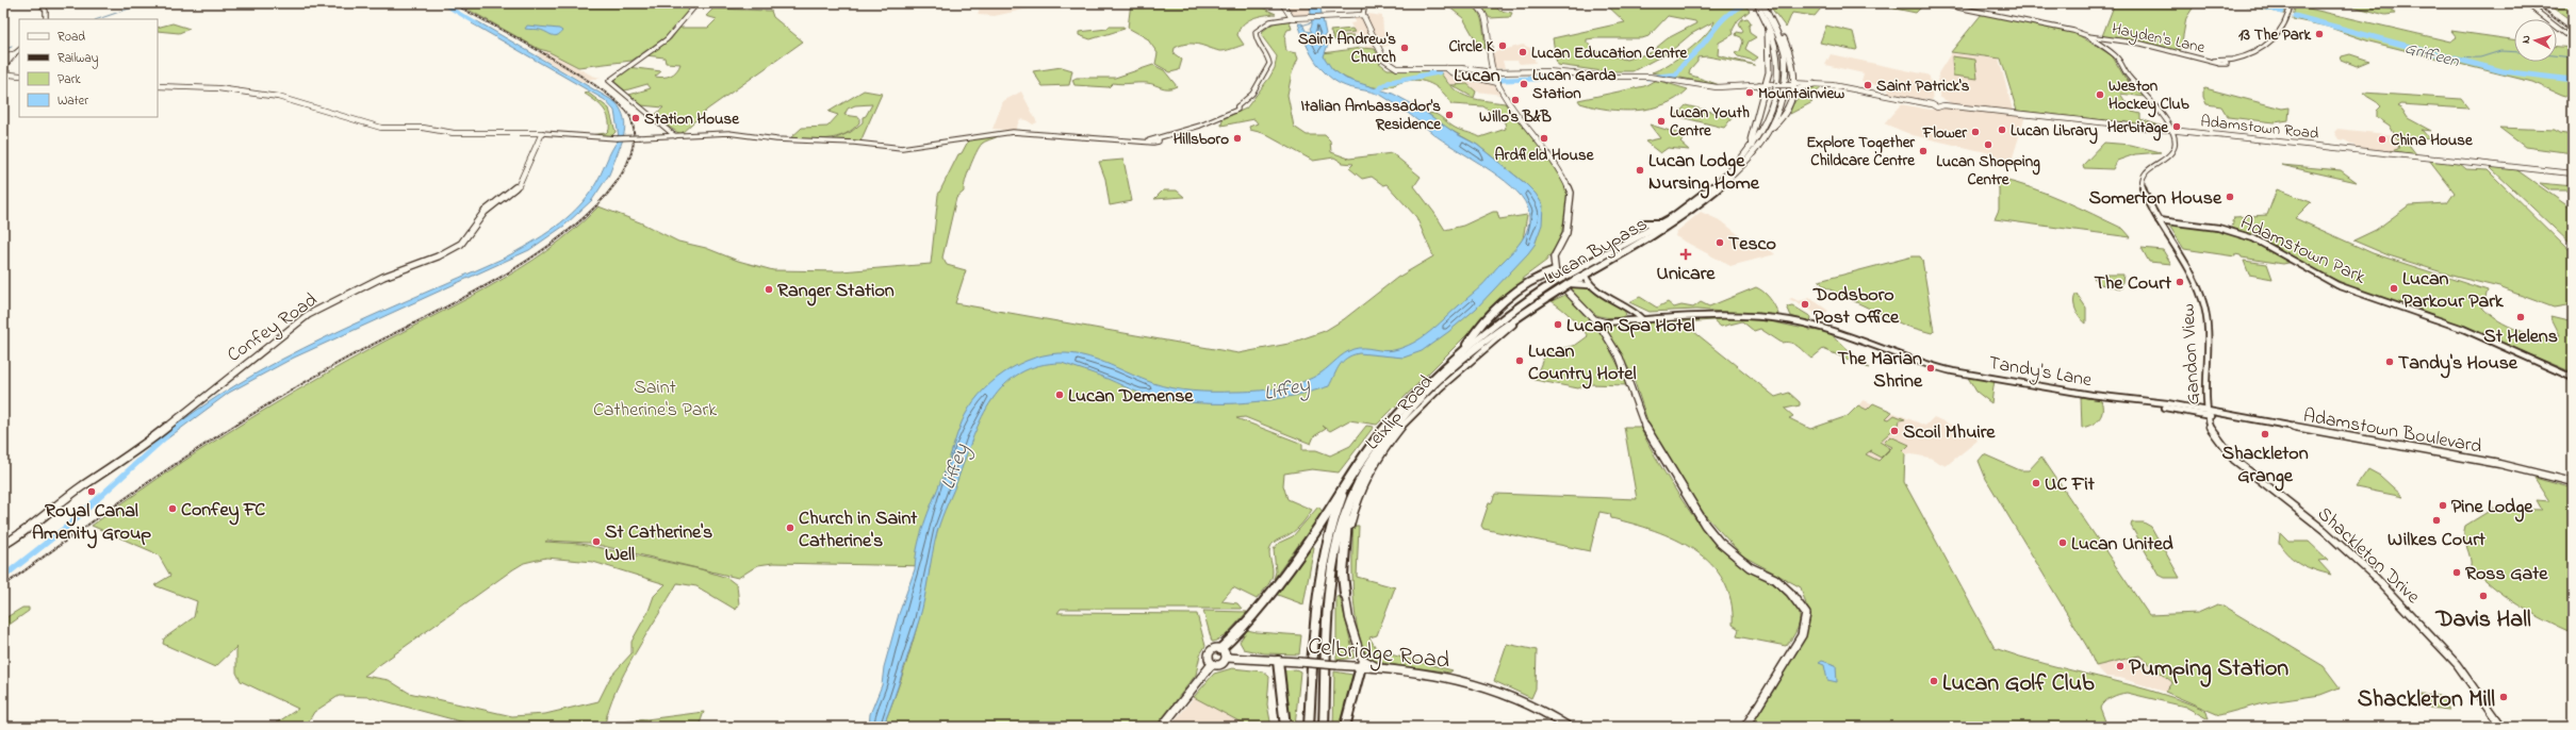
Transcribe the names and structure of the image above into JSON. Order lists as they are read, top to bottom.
{
  "streets": {
    "highway": ["Lucan Bypass", "Leixlip Road"],
    "main road": ["Adamstown Road", "Confey Road", "Celbridge Road"],
    "street": [
      "Hayden's Lane",
      "Adamstown Park",
      "Gandon View",
      "Tandy's Lane",
      "Adamstown Boulevard",
      "Shackleton Drive"
    ]
  },
  "crossings": [
    ["Adamstown Road", "Gandon View"],
    ["Adamstown Park", "Gandon View"],
    ["Lucan Bypass", "Leixlip Road"],
    ["Gandon View", "Tandy's Lane"],
    ["Gandon View", "Adamstown Boulevard"],
    ["Gandon View", "Shackleton Drive"],
    ["Tandy's Lane", "Adamstown Boulevard"],
    ["Tandy's Lane", "Shackleton Drive"],
    ["Leixlip Road", "Celbridge Road"],
    ["Adamstown Boulevard", "Shackleton Drive"]
  ],
  "districts": ["Lucan"],
  "water": ["Griffeen", "Liffey"],
  "parks": ["Saint Catherine's Park"],
  "places": {
    "other": [
      "13 The Park",
      "Circle K",
      "Saint Andrew's Church",
      "Lucan Education Centre",
      "Lucan Garda Station",
      "Saint Patrick's",
      "Mountainview",
      "Weston Hockey Club",
      "Willo's B&B",
      "Italian Ambassador's Residence",
      "Station House",
      "Lucan Youth Centre",
      "Herbitage",
      "Lucan Library",
      "Flower",
      "Hillsboro",
      "Ardfield House",
      "China House",
      "Lucan Shopping Centre",
      "Explore Together Childcare Centre",
      "Lucan Lodge Nursing Home",
      "Somerton House",
      "Tesco",
      "The Court",
      "Lucan Parkour Park",
      "Ranger Station",
      "Dodsboro Post Office",
      "St Helens",
      "Lucan Spa Hotel",
      "Lucan Country Hotel",
      "Tandy's House",
      "The Marian Shrine",
      "Lucan Demense",
      "Scoil Mhuire",
      "Shackleton Grange",
      "UC Fit",
      "Royal Canal Amenity Group",
      "Pine Lodge",
      "Confey FC",
      "Wilkes Court",
      "Church in Saint Catherine's",
      "St Catherine's Well",
      "Lucan United",
      "Ross Gate",
      "Davis Hall",
      "Pumping Station",
      "Lucan Golf Club",
      "Shackleton Mill"
    ],
    "health": ["Unicare"]
  },
  "legend": [
    "Road",
    "Railway",
    "Park",
    "Water"
  ],
  "north": "left"
}
